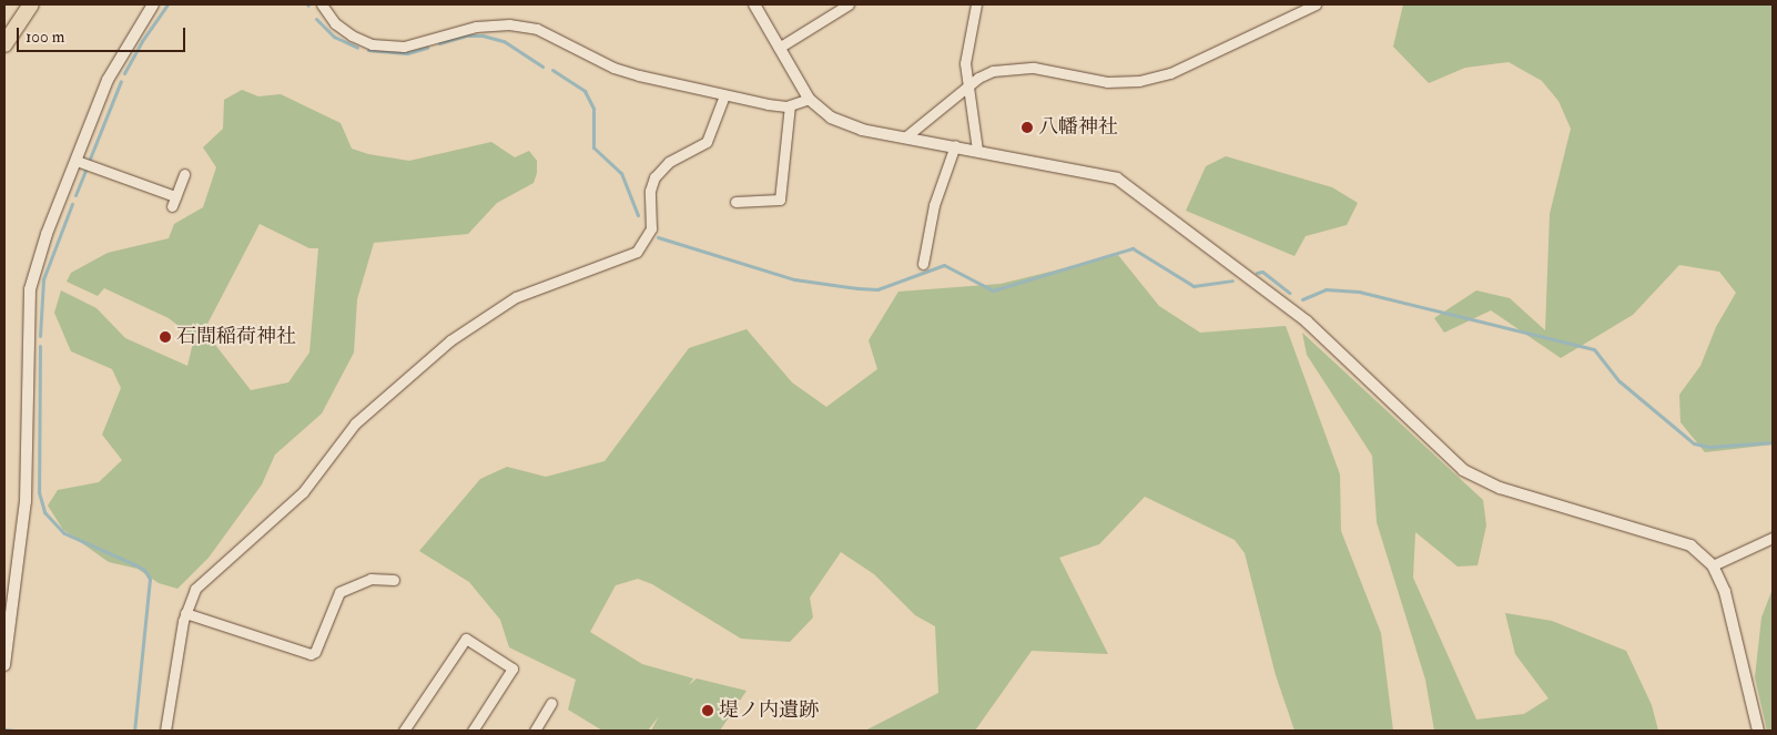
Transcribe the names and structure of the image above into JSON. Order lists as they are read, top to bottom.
{
  "places": ["八幡神社", "石間稲荷神社", "堤ノ内遺跡"],
  "scale_bar": "100 m"
}
